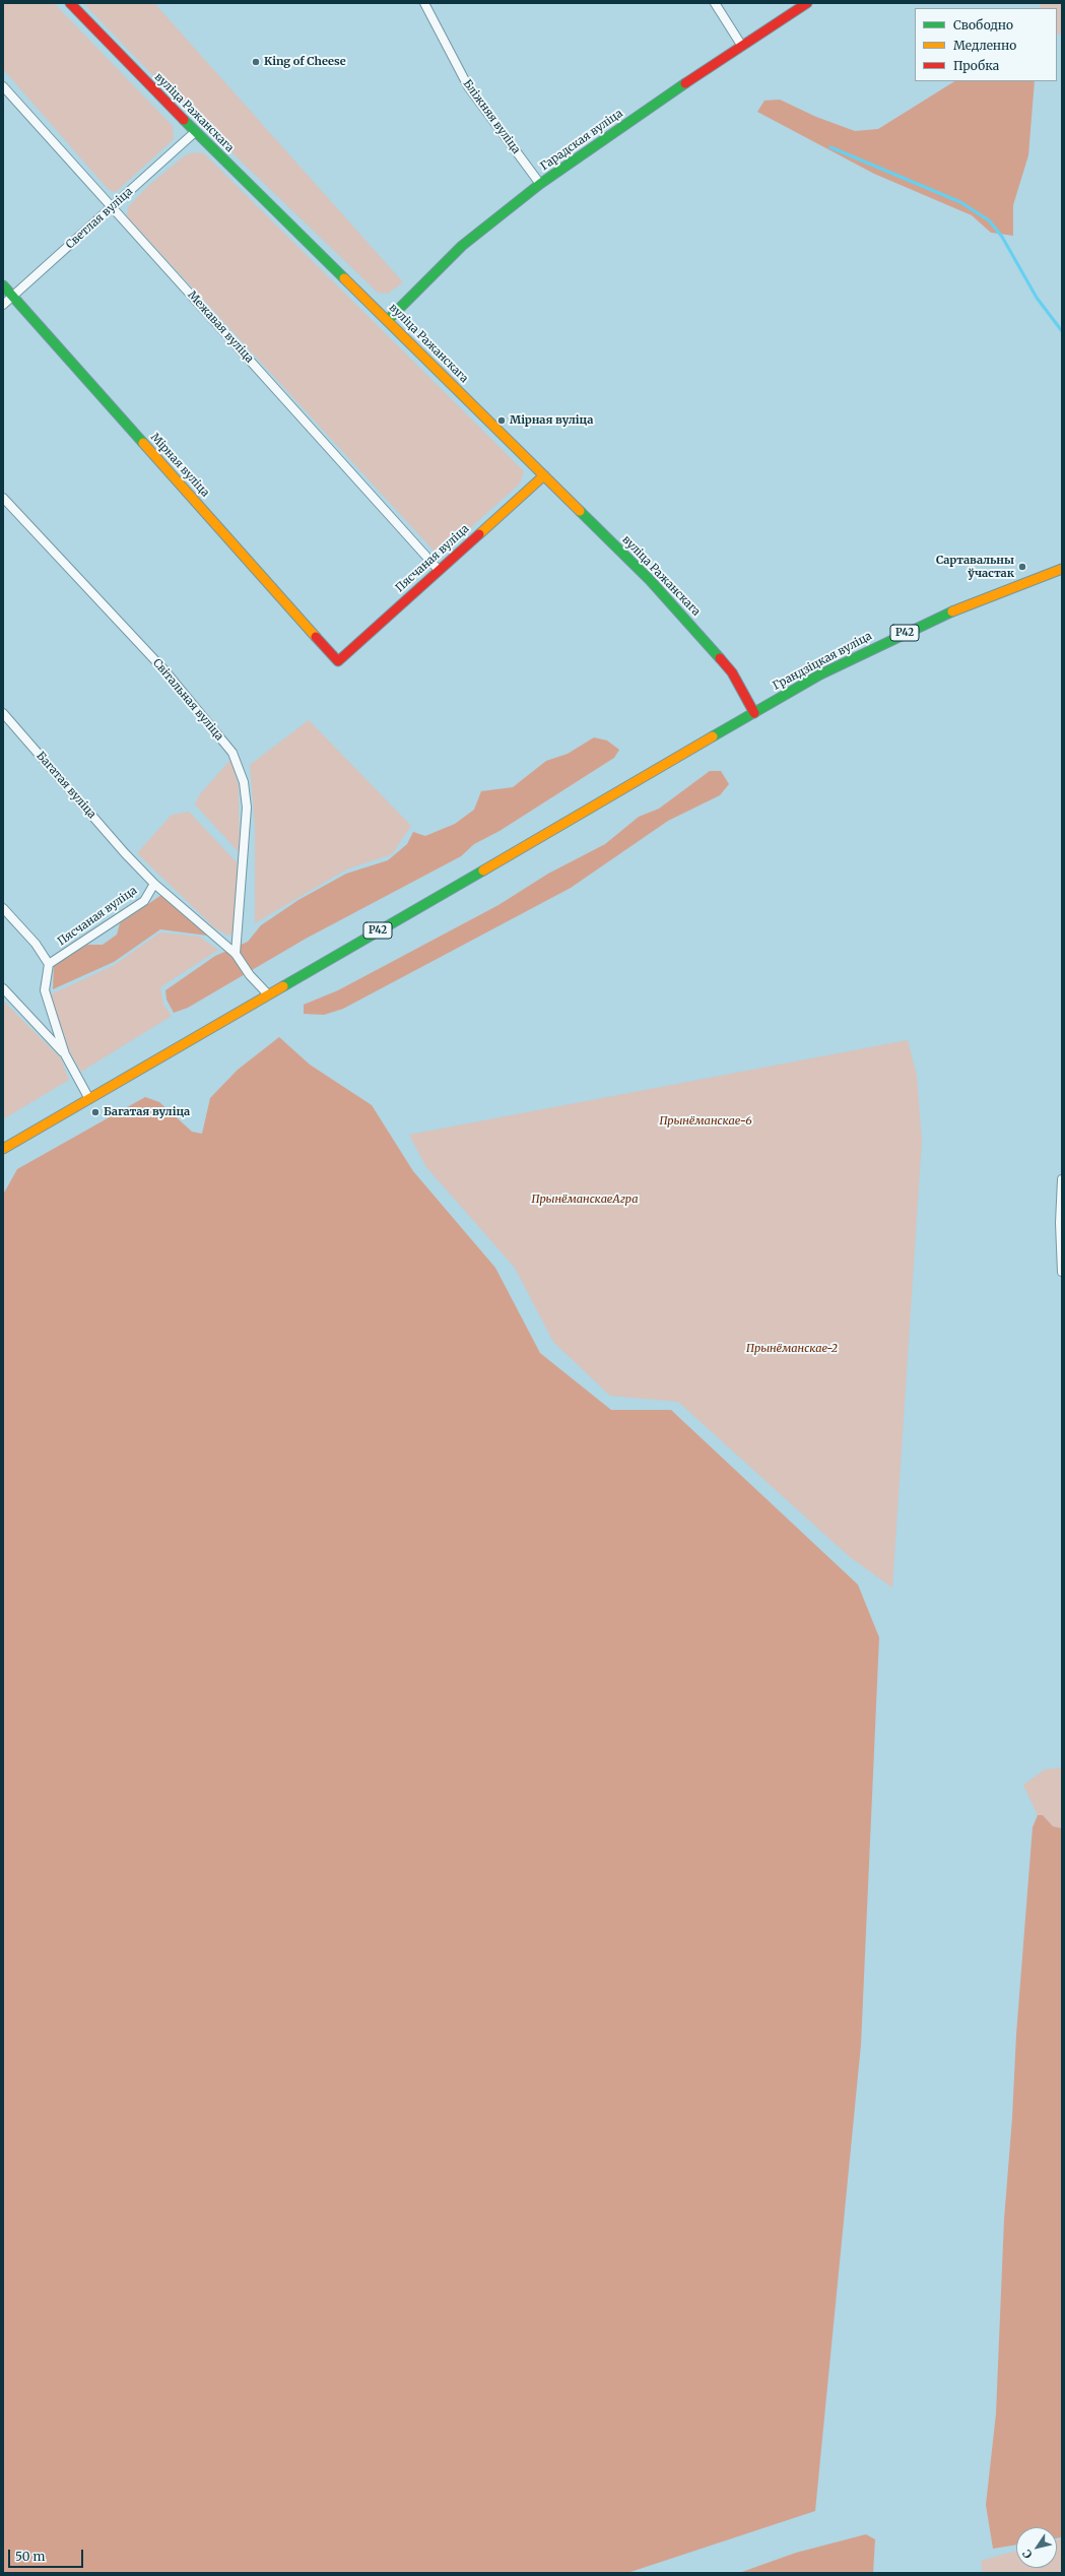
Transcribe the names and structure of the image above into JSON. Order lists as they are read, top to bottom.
{
  "streets": {
    "street": [
      "вуліца Ражанскага",
      "Бліжняя вуліца",
      "Гарадская вуліца",
      "Светлая вуліца",
      "Межавая вуліца",
      "Мірная вуліца",
      "Пясчаная вуліца",
      "Р42",
      "Грандзіцкая вуліца",
      "Світальная вуліца",
      "Багатая вуліца"
    ]
  },
  "crossings": [
    ["вуліца Ражанскага", "Гарадская вуліца"],
    ["вуліца Ражанскага", "Светлая вуліца"],
    ["вуліца Ражанскага", "Пясчаная вуліца"],
    ["вуліца Ражанскага", "Р42"],
    ["вуліца Ражанскага", "Грандзіцкая вуліца"],
    ["Бліжняя вуліца", "Гарадская вуліца"],
    ["Светлая вуліца", "Межавая вуліца"],
    ["Светлая вуліца", "Мірная вуліца"],
    ["Межавая вуліца", "Пясчаная вуліца"],
    ["Мірная вуліца", "Пясчаная вуліца"],
    ["Пясчаная вуліца", "Багатая вуліца"],
    ["Р42", "Грандзіцкая вуліца"],
    ["Р42", "Багатая вуліца"],
    ["Світальная вуліца", "Багатая вуліца"]
  ],
  "parks": ["Прынёманскае-6", "ПрынёманскаеАгра", "Прынёманскае-2"],
  "places": [
    "King of Cheese",
    "Мірная вуліца",
    "Сартавальны ўчастак",
    "Багатая вуліца"
  ],
  "legend": ["Свободно", "Медленно", "Пробка"],
  "scale_bar": "50 m",
  "north": "bottom left"
}
